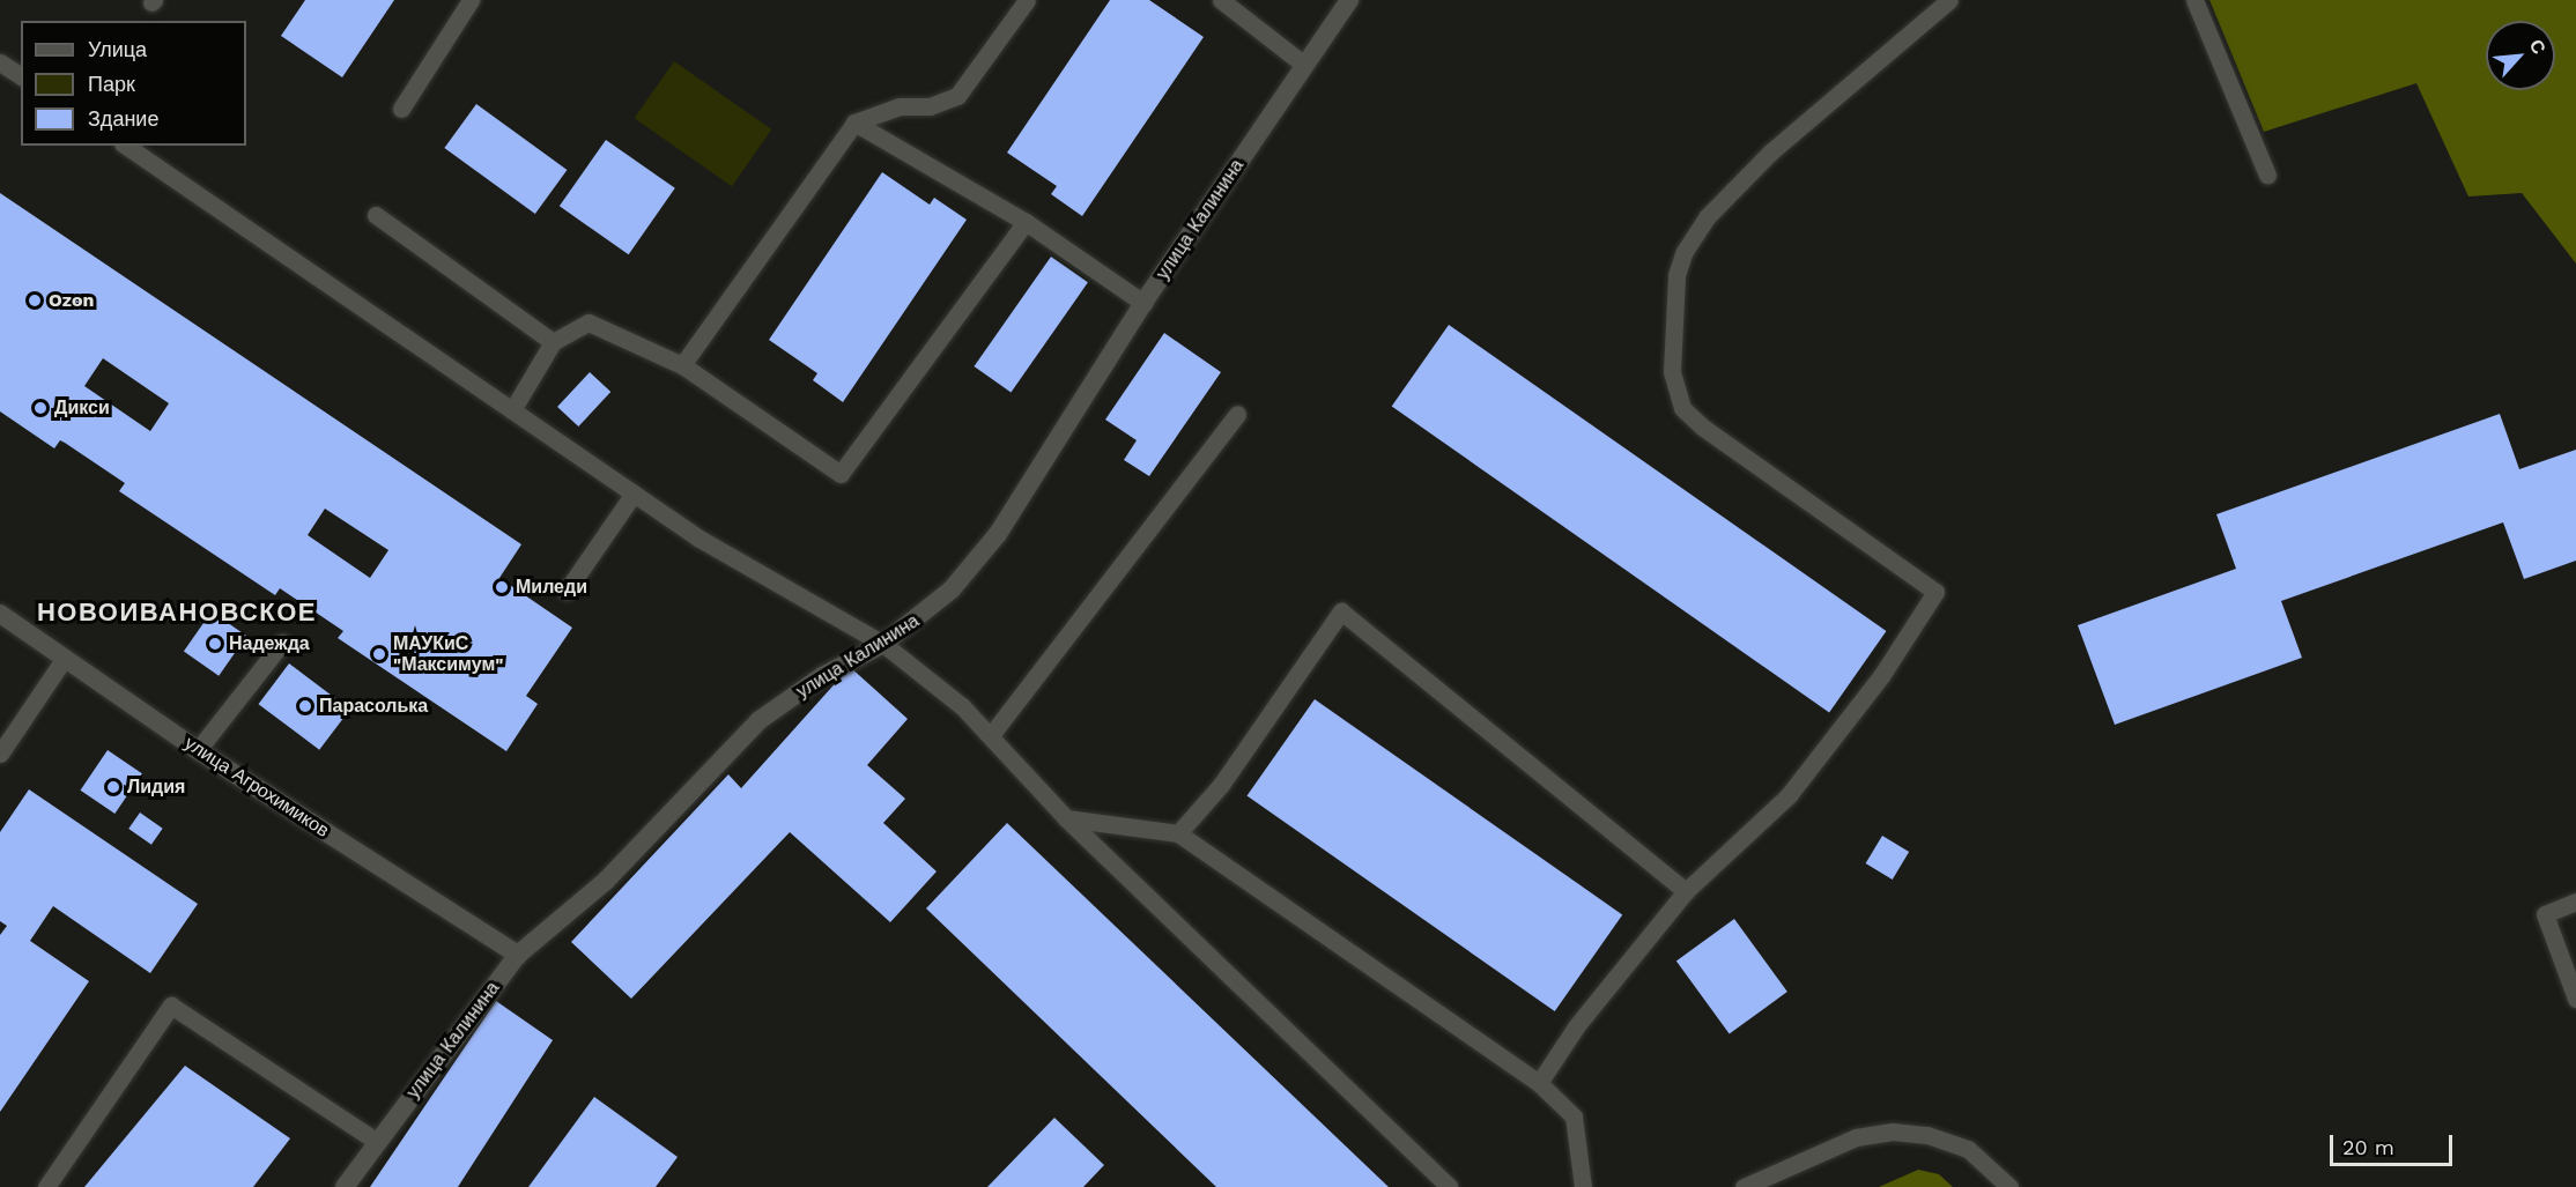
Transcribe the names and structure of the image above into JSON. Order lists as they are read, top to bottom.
{
  "streets": {
    "street": ["улица Калинина", "улица Агрохимиков"]
  },
  "crossings": [
    ["улица Калинина", "улица Агрохимиков"]
  ],
  "districts": ["НОВОИВАНОВСКОЕ"],
  "places": [
    "Ozon",
    "Дикси",
    "Миледи",
    "Надежда",
    "МАУКиС \"Максимум\"",
    "Парасолька",
    "Лидия"
  ],
  "legend": ["Улица", "Парк", "Здание"],
  "scale_bar": "20 m",
  "north": "top right"
}
